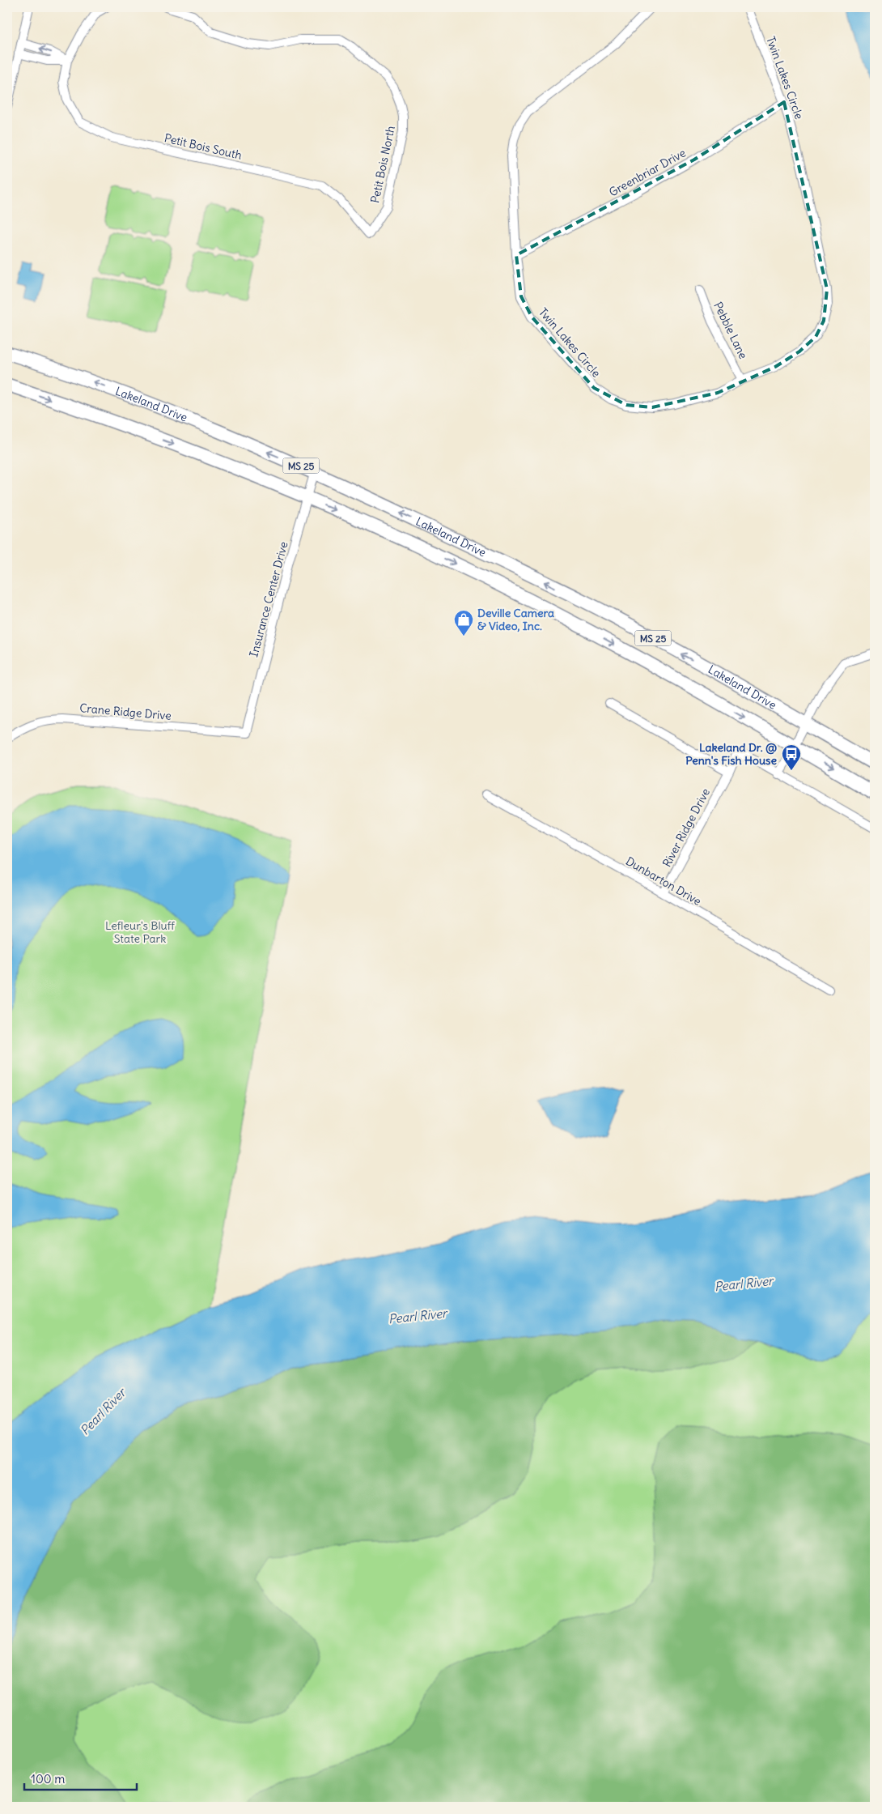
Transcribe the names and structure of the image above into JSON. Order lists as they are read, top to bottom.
{
  "streets": {
    "highway": ["Lakeland Drive", "MS 25"],
    "street": [
      "Twin Lakes Circle",
      "Petit Bois South",
      "Petit Bois North",
      "Greenbriar Drive",
      "Pebble Lane",
      "Insurance Center Drive",
      "Crane Ridge Drive",
      "River Ridge Drive",
      "Dunbarton Drive"
    ]
  },
  "crossings": [
    ["Twin Lakes Circle", "Greenbriar Drive"],
    ["Twin Lakes Circle", "Pebble Lane"],
    ["Petit Bois South", "Petit Bois North"],
    ["Lakeland Drive", "Insurance Center Drive"],
    ["Insurance Center Drive", "Crane Ridge Drive"],
    ["River Ridge Drive", "Dunbarton Drive"]
  ],
  "water": ["Pearl River"],
  "parks": ["Lefleur's Bluff State Park"],
  "places": {
    "shop": ["Deville Camera & Video, Inc."],
    "bus stop": ["Lakeland Dr. @ Penn's Fish House"]
  },
  "scale_bar": "100 m"
}
